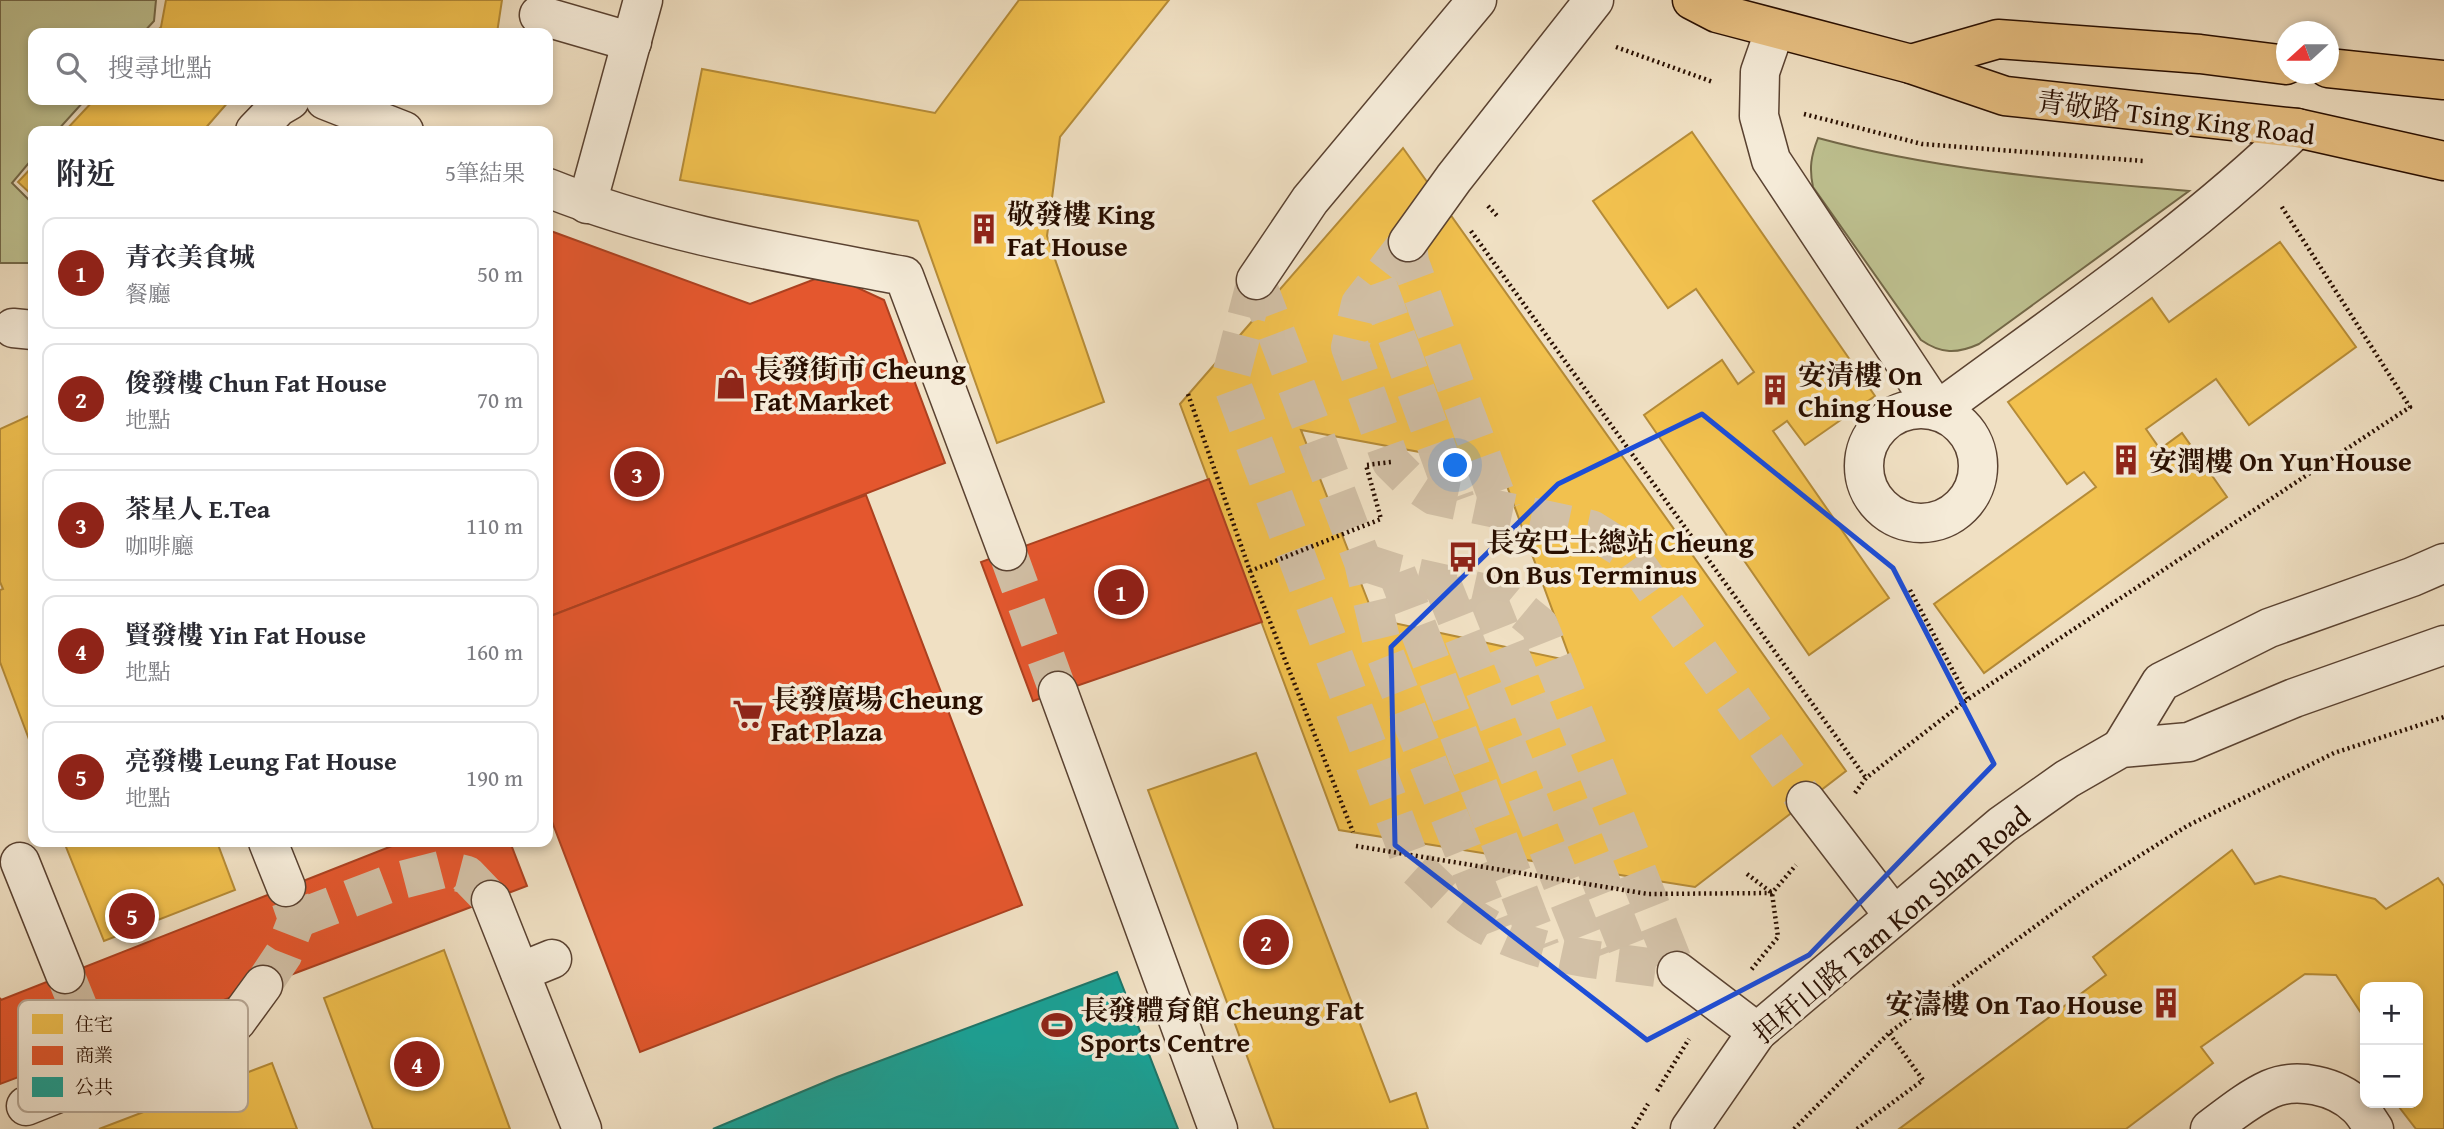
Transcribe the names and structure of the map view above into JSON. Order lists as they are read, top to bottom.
{
  "streets": {
    "main road": ["青敬路 Tsing King Road"],
    "street": ["担杆山路 Tam Kon Shan Road"]
  },
  "places": {
    "building": [
      "敬發樓 King Fat House",
      "安清樓 On Ching House",
      "安潤樓 On Yun House",
      "安濤樓 On Tao House"
    ],
    "shop": ["長發街市 Cheung Fat Market"],
    "bus stop": ["長安巴士總站 Cheung On Bus Terminus"],
    "supermarket": ["長發廣場 Cheung Fat Plaza"],
    "sports": ["長發體育館 Cheung Fat Sports Centre"]
  },
  "legend": ["住宅", "商業", "公共"],
  "north": "left",
  "page": {
    "search": "搜尋地點",
    "heading": ["附近", "5筆結果"],
    "list": [
      {
        "mark": "1",
        "name": "青衣美食城",
        "note": "餐廳",
        "value": "50 m"
      },
      {
        "mark": "2",
        "name": "俊發樓 Chun Fat House",
        "note": "地點",
        "value": "70 m"
      },
      {
        "mark": "3",
        "name": "茶星人 E.Tea",
        "note": "咖啡廳",
        "value": "110 m"
      },
      {
        "mark": "4",
        "name": "賢發樓 Yin Fat House",
        "note": "地點",
        "value": "160 m"
      },
      {
        "mark": "5",
        "name": "亮發樓 Leung Fat House",
        "note": "地點",
        "value": "190 m"
      }
    ],
    "pins": [
      "3",
      "1",
      "5",
      "2",
      "4"
    ],
    "map_buttons": ["+", "−"]
  }
}
